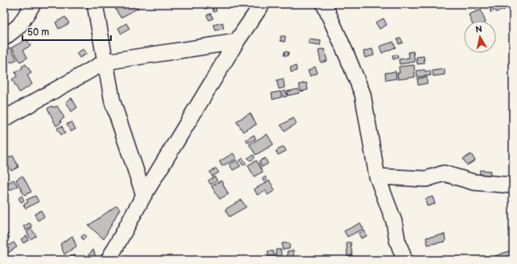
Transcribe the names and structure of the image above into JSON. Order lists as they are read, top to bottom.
{
  "scale_bar": "50 m",
  "north": "top"
}
